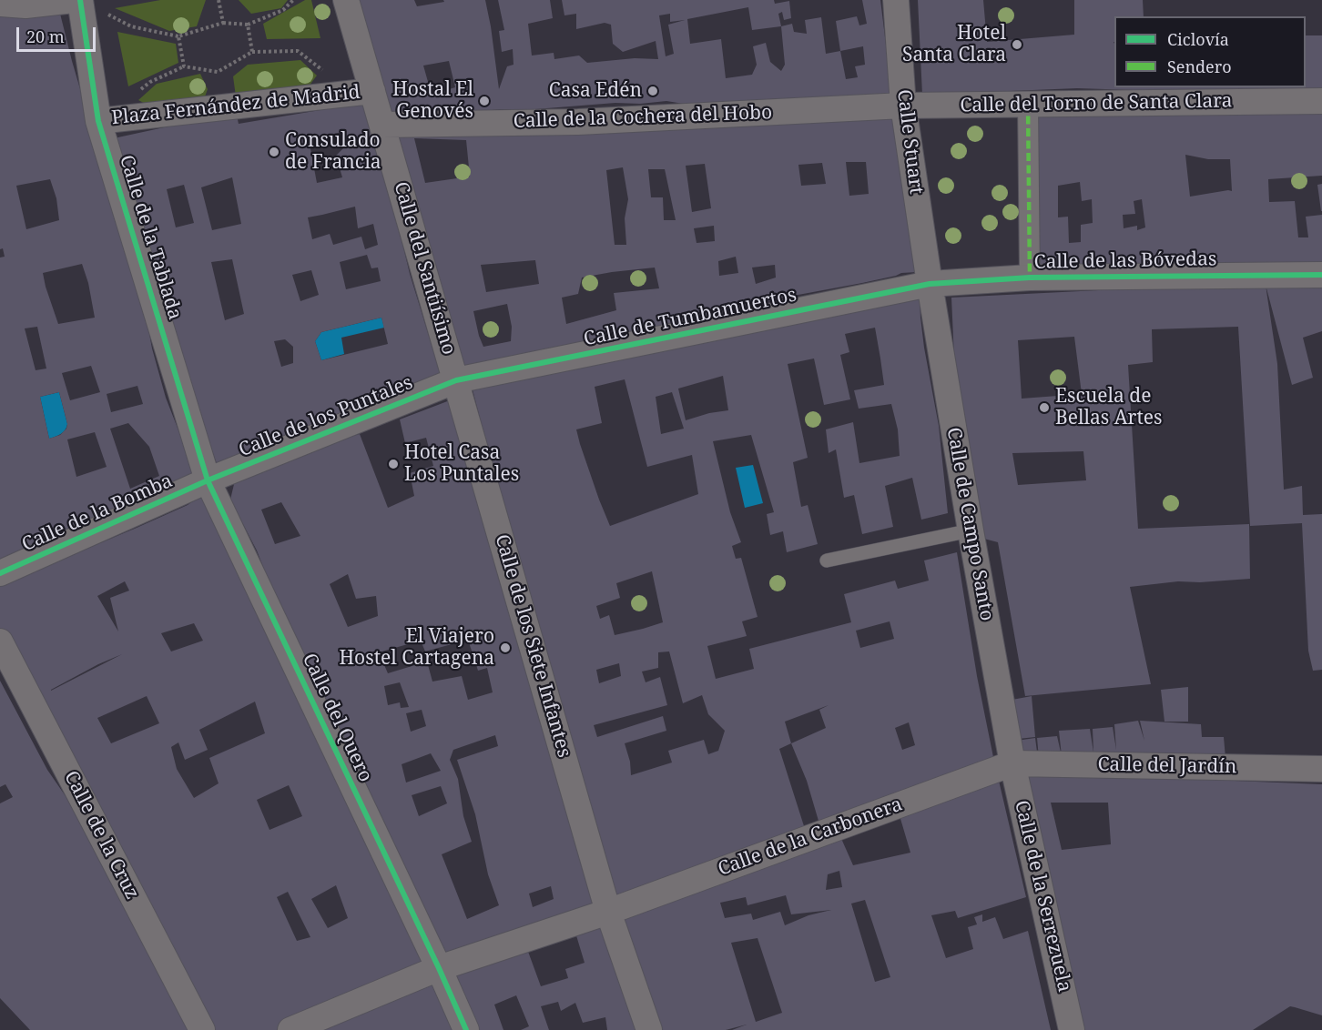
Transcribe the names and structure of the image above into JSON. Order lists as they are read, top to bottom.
{
  "streets": {
    "street": [
      "Calle del Torno de Santa Clara",
      "Plaza Fernández de Madrid",
      "Calle de la Cochera del Hobo",
      "Calle Stuart",
      "Calle de la Tablada",
      "Calle de las Bóvedas",
      "Calle del Santiísimo",
      "Calle de Tumbamuertos",
      "Calle de los Puntales",
      "Calle de la Bomba",
      "Calle de Campo Santo",
      "Calle de los Siete Infantes",
      "Calle del Quero",
      "Calle del Jardín",
      "Calle de la Cruz",
      "Calle de la Carbonera",
      "Calle de la Serrezuela"
    ]
  },
  "crossings": [
    ["Calle del Torno de Santa Clara", "Calle de la Cochera del Hobo"],
    ["Calle del Torno de Santa Clara", "Calle Stuart"],
    ["Plaza Fernández de Madrid", "Calle de la Tablada"],
    ["Plaza Fernández de Madrid", "Calle del Santiísimo"],
    ["Calle de la Cochera del Hobo", "Calle Stuart"],
    ["Calle de la Cochera del Hobo", "Calle del Santiísimo"],
    ["Calle Stuart", "Calle de las Bóvedas"],
    ["Calle Stuart", "Calle de Tumbamuertos"],
    ["Calle Stuart", "Calle de Campo Santo"],
    ["Calle de la Tablada", "Calle de los Puntales"],
    ["Calle de la Tablada", "Calle de la Bomba"],
    ["Calle de la Tablada", "Calle del Quero"],
    ["Calle de las Bóvedas", "Calle de Tumbamuertos"],
    ["Calle de las Bóvedas", "Calle de Campo Santo"],
    ["Calle del Santiísimo", "Calle de Tumbamuertos"],
    ["Calle del Santiísimo", "Calle de los Puntales"],
    ["Calle del Santiísimo", "Calle de los Siete Infantes"],
    ["Calle de Tumbamuertos", "Calle de los Puntales"],
    ["Calle de Tumbamuertos", "Calle de Campo Santo"],
    ["Calle de Tumbamuertos", "Calle de los Siete Infantes"],
    ["Calle de los Puntales", "Calle de la Bomba"],
    ["Calle de los Puntales", "Calle de los Siete Infantes"],
    ["Calle de los Puntales", "Calle del Quero"],
    ["Calle de la Bomba", "Calle del Quero"],
    ["Calle de Campo Santo", "Calle del Jardín"],
    ["Calle de Campo Santo", "Calle de la Carbonera"],
    ["Calle de Campo Santo", "Calle de la Serrezuela"],
    ["Calle de los Siete Infantes", "Calle de la Carbonera"],
    ["Calle del Quero", "Calle de la Carbonera"],
    ["Calle del Jardín", "Calle de la Carbonera"],
    ["Calle del Jardín", "Calle de la Serrezuela"],
    ["Calle de la Carbonera", "Calle de la Serrezuela"]
  ],
  "places": [
    "Hotel Santa Clara",
    "Casa Edén",
    "Hostal El Genovés",
    "Consulado de Francia",
    "Escuela de Bellas Artes",
    "Hotel Casa Los Puntales",
    "El Viajero Hostel Cartagena"
  ],
  "legend": ["Ciclovía", "Sendero"],
  "scale_bar": "20 m"
}
